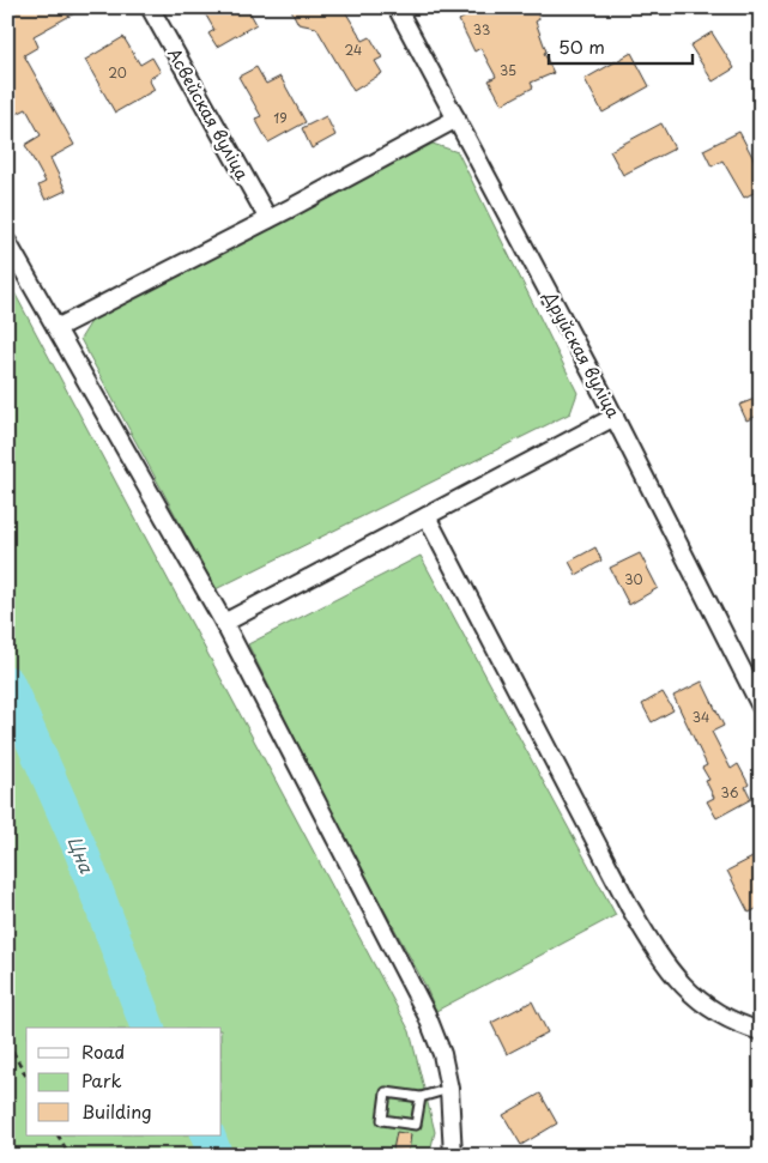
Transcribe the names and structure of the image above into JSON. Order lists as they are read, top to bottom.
{
  "streets": {
    "street": ["Асвейская вуліца", "Друйская вуліца"]
  },
  "water": ["Цна"],
  "house_numbers": [
    "33",
    "24",
    "35",
    "20",
    "19",
    "30",
    "34",
    "36"
  ],
  "legend": ["Road", "Park", "Building"],
  "scale_bar": "50 m"
}
